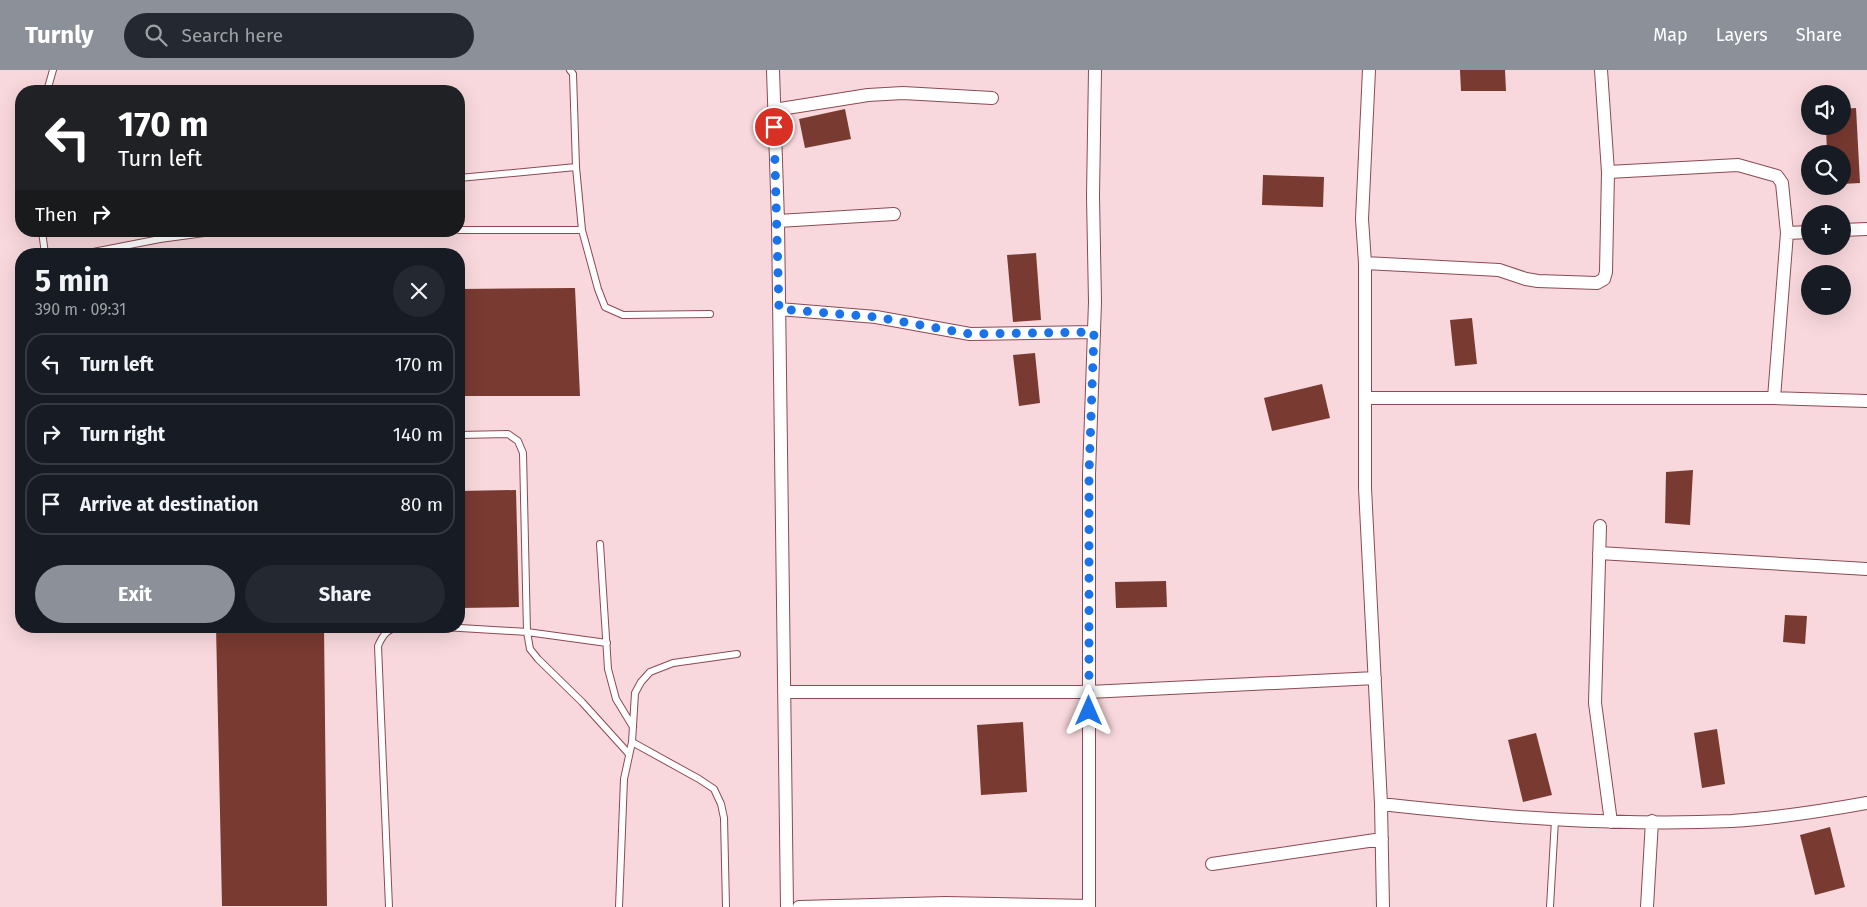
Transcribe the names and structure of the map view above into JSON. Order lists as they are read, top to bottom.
{
  "page": {
    "header": "Turnly",
    "search": "Search here",
    "nav": ["Map", "Layers", "Share"],
    "map_buttons": ["+", "−"],
    "turn": ["170 m", "Turn left"],
    "then": "Then",
    "heading": ["5 min", "390 m · 09:31"],
    "list": [
      {
        "name": "Turn left",
        "value": "170 m"
      },
      {
        "name": "Turn right",
        "value": "140 m"
      },
      {
        "name": "Arrive at destination",
        "value": "80 m"
      }
    ],
    "buttons": ["Exit", "Share"]
  }
}
